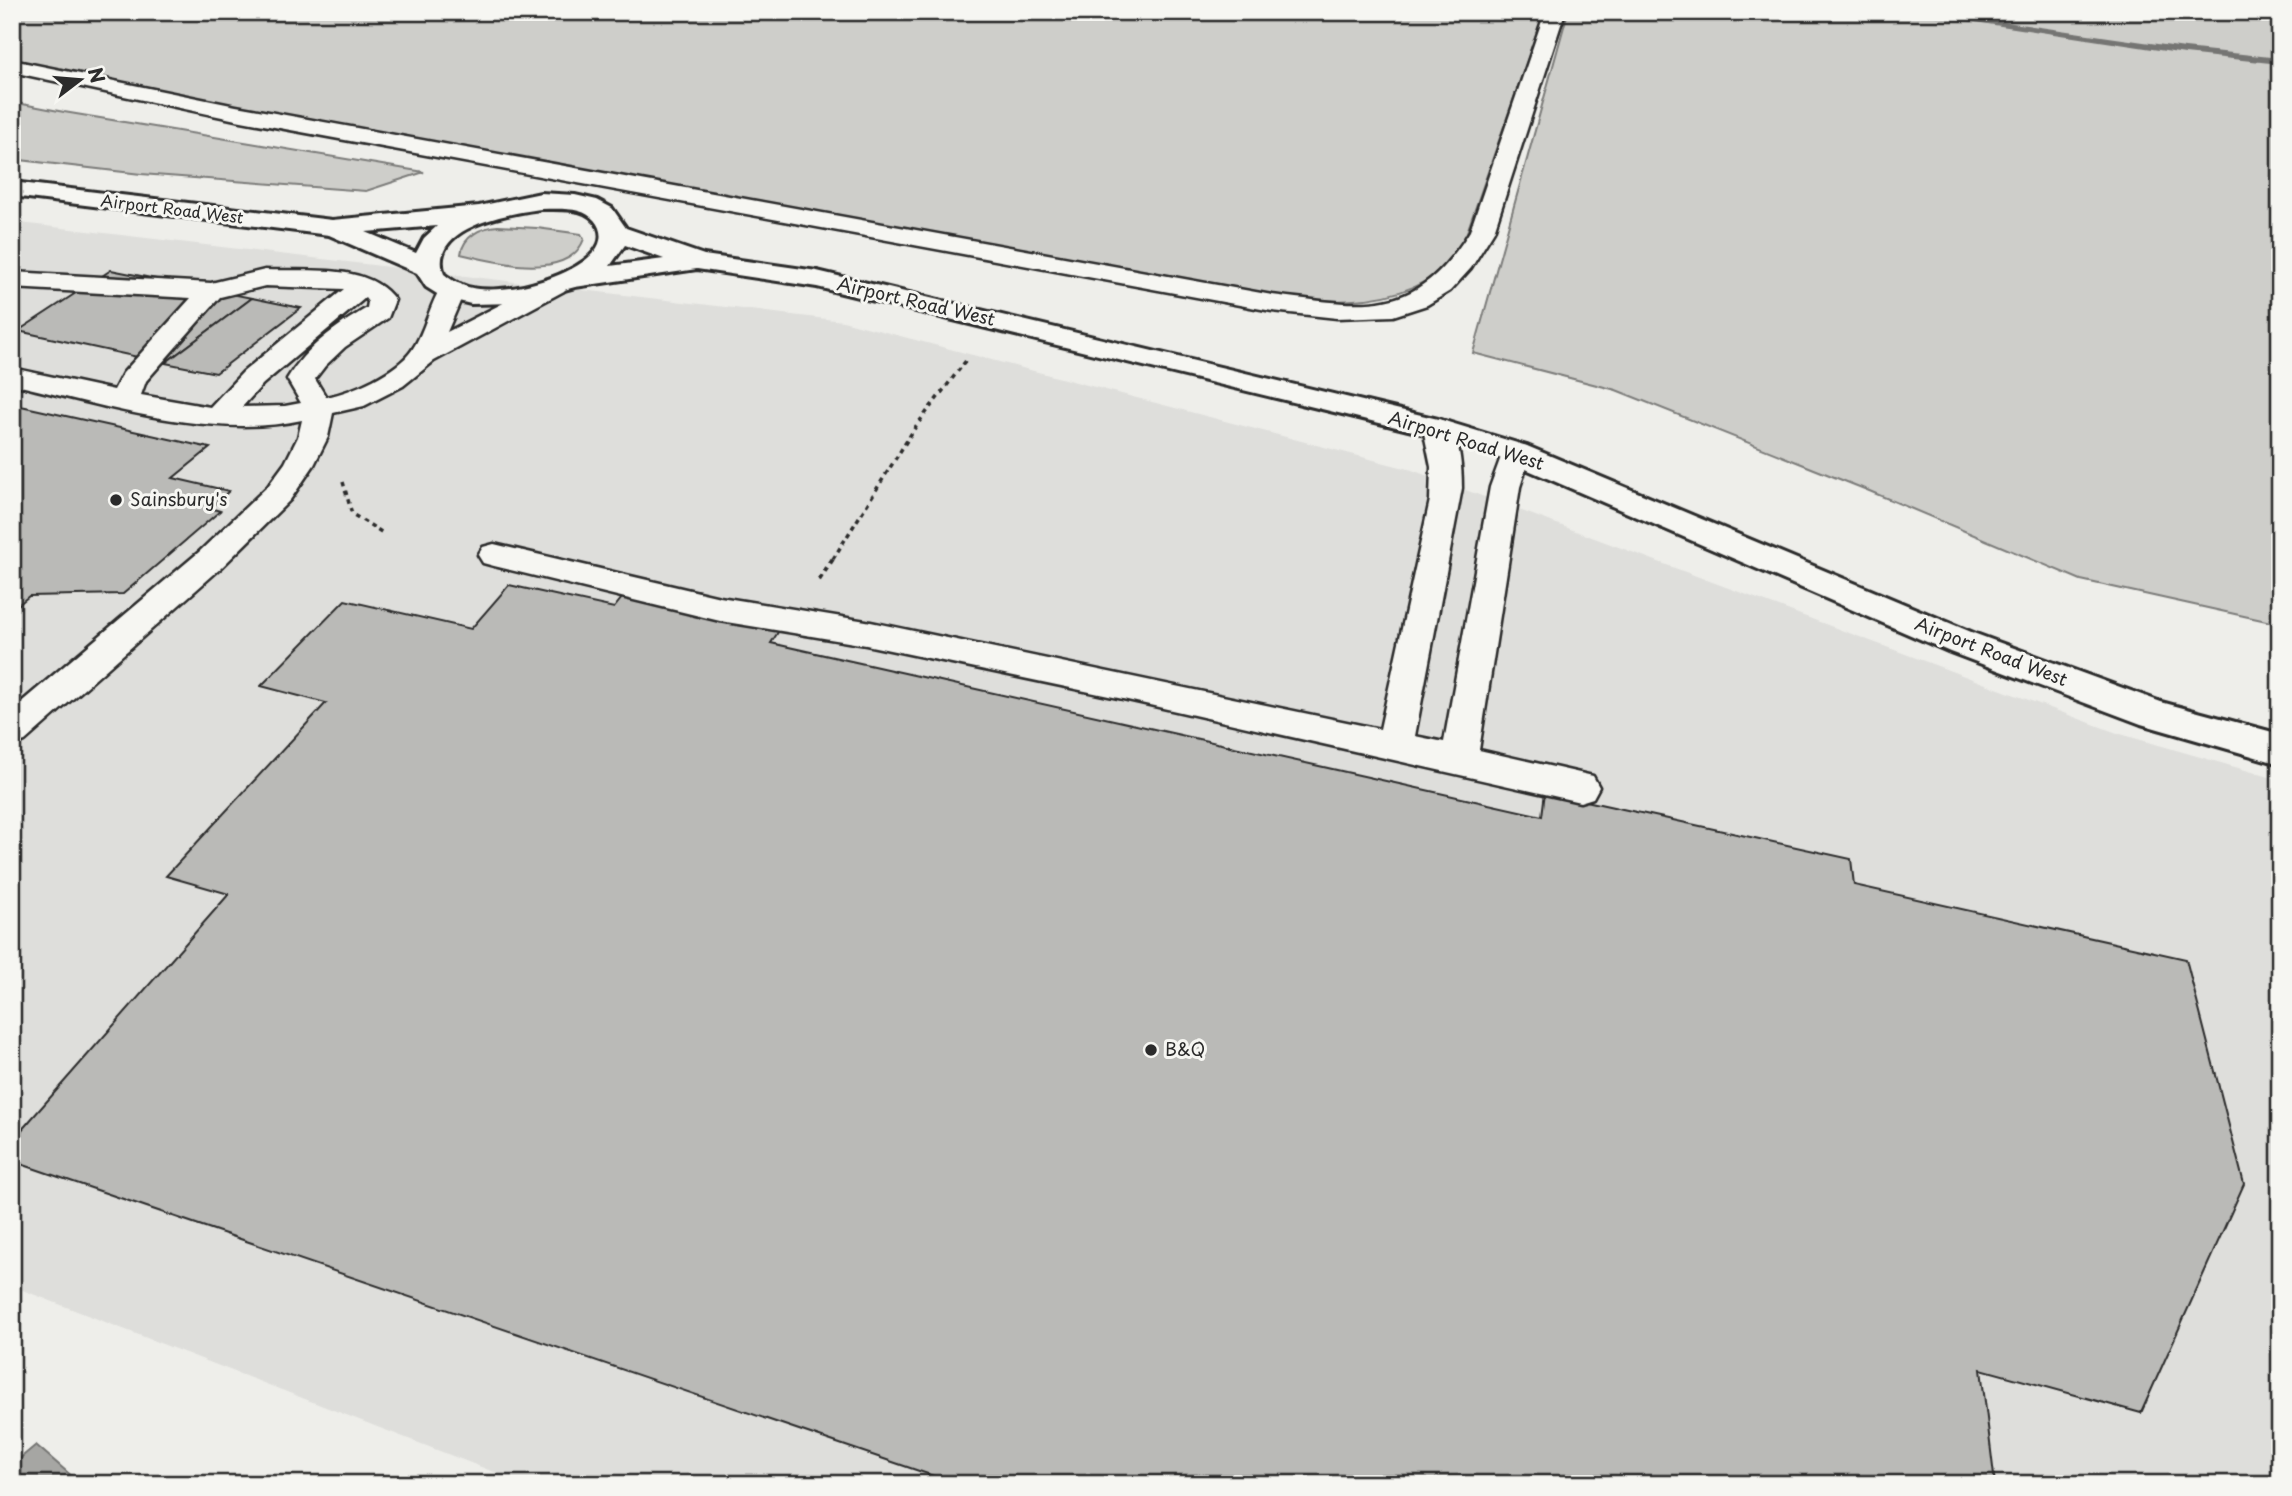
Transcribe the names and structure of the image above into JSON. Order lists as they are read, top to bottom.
{
  "streets": {
    "street": ["Airport Road West"]
  },
  "places": ["Sainsbury's", "B&Q"],
  "north": "right"
}
